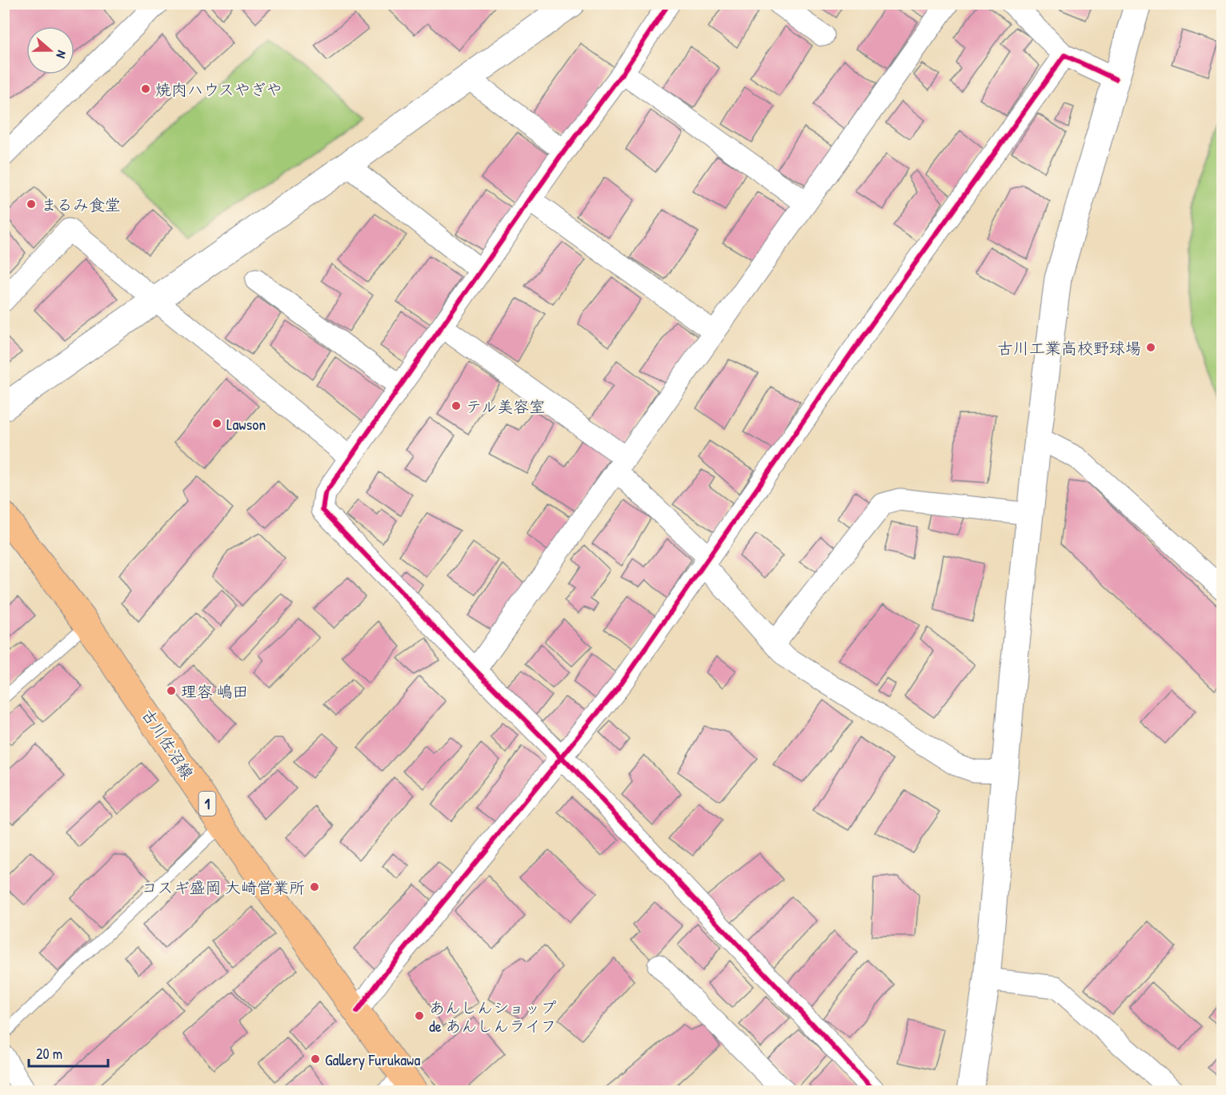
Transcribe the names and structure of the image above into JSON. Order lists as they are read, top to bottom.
{
  "streets": {
    "main road": ["古川佐沼線", "1"]
  },
  "places": [
    "焼肉ハウスやぎや",
    "まるみ食堂",
    "古川工業高校野球場",
    "テル美容室",
    "Lawson",
    "理容 嶋田",
    "コスギ盛岡 大崎営業所",
    "あんしんショップ de あんしんライフ",
    "Gallery Furukawa"
  ],
  "scale_bar": "20 m",
  "north": "right"
}
